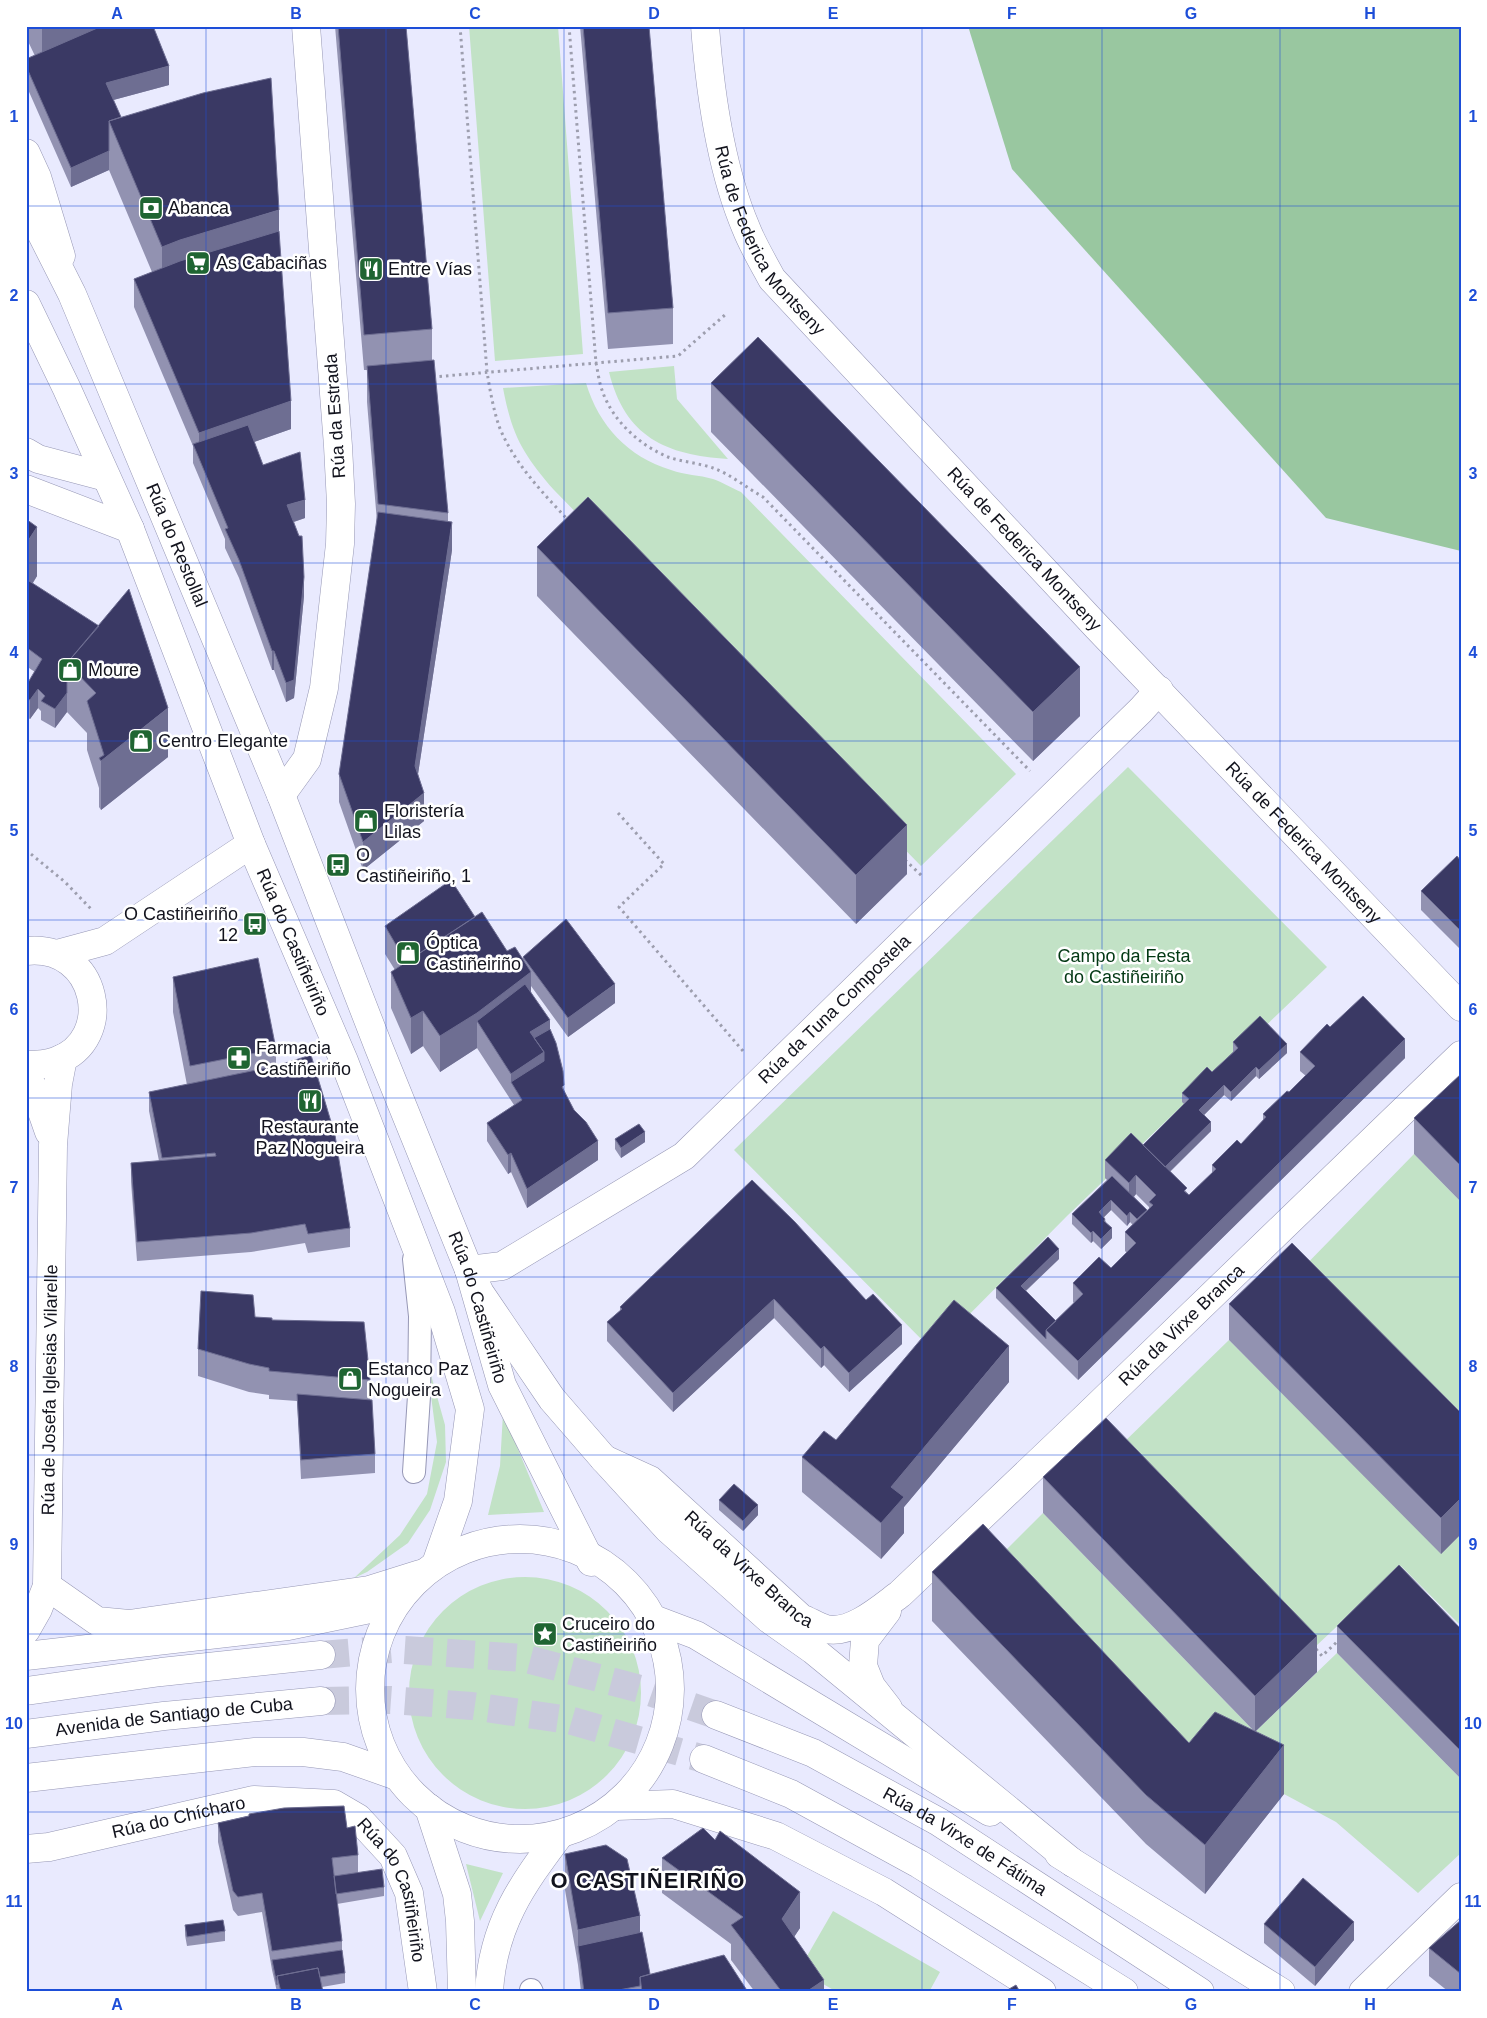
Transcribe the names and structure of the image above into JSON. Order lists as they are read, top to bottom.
{
  "streets": {
    "main road": [
      "Rúa de Federica Montseny",
      "Rúa da Estrada",
      "Rúa do Restollal",
      "Rúa do Castiñeiriño",
      "Rúa da Tuna Compostela",
      "Rúa da Virxe Branca",
      "Rúa de Josefa Iglesias Vilarelle",
      "Avenida de Santiago de Cuba",
      "Rúa do Chícharo",
      "Rúa da Virxe de Fátima"
    ]
  },
  "crossings": [
    ["Rúa de Federica Montseny", "Rúa da Tuna Compostela"],
    ["Rúa da Estrada", "Rúa do Restollal"],
    ["Rúa da Estrada", "Rúa do Castiñeiriño"],
    ["Rúa do Restollal", "Rúa do Castiñeiriño"],
    ["Rúa do Castiñeiriño", "Rúa da Tuna Compostela"],
    ["Rúa do Castiñeiriño", "Rúa do Chícharo"]
  ],
  "districts": ["O CASTIÑEIRIÑO"],
  "parks": ["Campo da Festa do Castiñeiriño"],
  "places": {
    "bank": ["Abanca"],
    "supermarket": ["As Cabaciñas"],
    "restaurant": ["Entre Vías", "Restaurante Paz Nogueira"],
    "shop": [
      "Moure",
      "Centro Elegante",
      "Floristería Lilas",
      "Óptica Castiñeiriño",
      "Estanco Paz Nogueira"
    ],
    "bus stop": ["O Castiñeiriño, 1", "O Castiñeiriño 12"],
    "pharmacy": ["Farmacia Castiñeiriño"],
    "place": ["Cruceiro do Castiñeiriño"]
  },
  "grid": {
    "columns": [
      "A",
      "B",
      "C",
      "D",
      "E",
      "F",
      "G",
      "H"
    ],
    "rows": [
      "1",
      "2",
      "3",
      "4",
      "5",
      "6",
      "7",
      "8",
      "9",
      "10",
      "11"
    ]
  }
}
